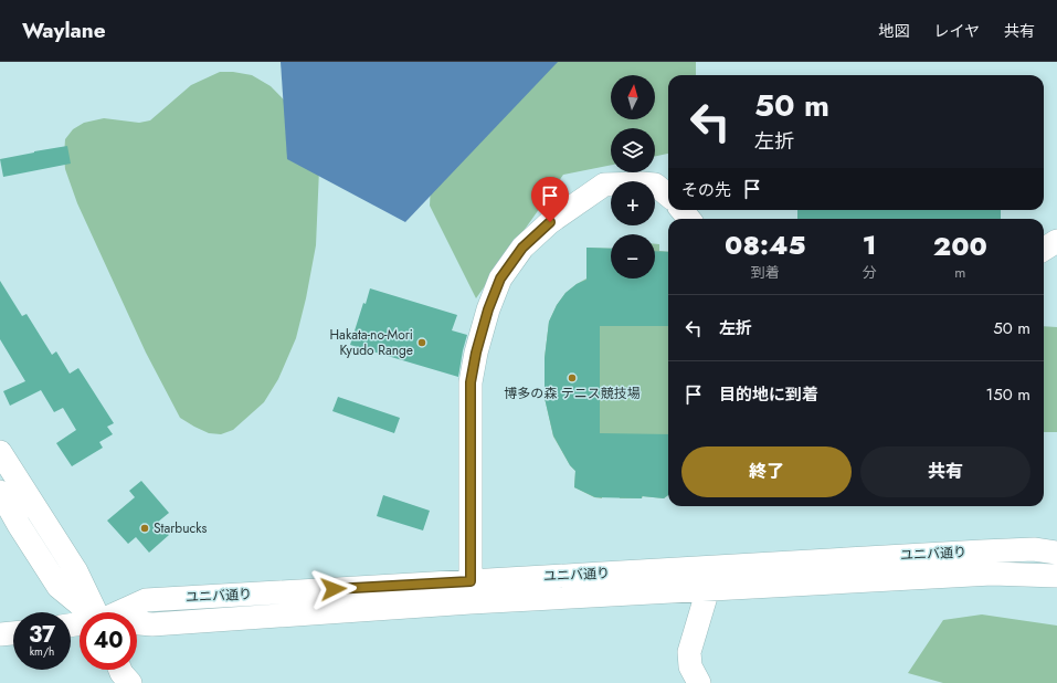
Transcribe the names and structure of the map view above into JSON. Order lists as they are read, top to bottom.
{
  "streets": {
    "street": ["ユニバ通り"]
  },
  "places": ["Hakata-no-Mori Kyudo Range", "博多の森 テニス競技場", "Starbucks"],
  "north": "top",
  "page": {
    "header": "Waylane",
    "nav": ["地図", "レイヤ", "共有"],
    "map_buttons": ["+", "−"],
    "turn": ["50 m", "左折"],
    "then": "その先",
    "eta": [
      "08:45",
      "到着",
      "1",
      "分",
      "200",
      "m"
    ],
    "list": [
      {
        "name": "左折",
        "value": "50 m"
      },
      {
        "name": "目的地に到着",
        "value": "150 m"
      }
    ],
    "buttons": ["終了", "共有"],
    "speed": "37 km/h",
    "limit": "40"
  }
}
